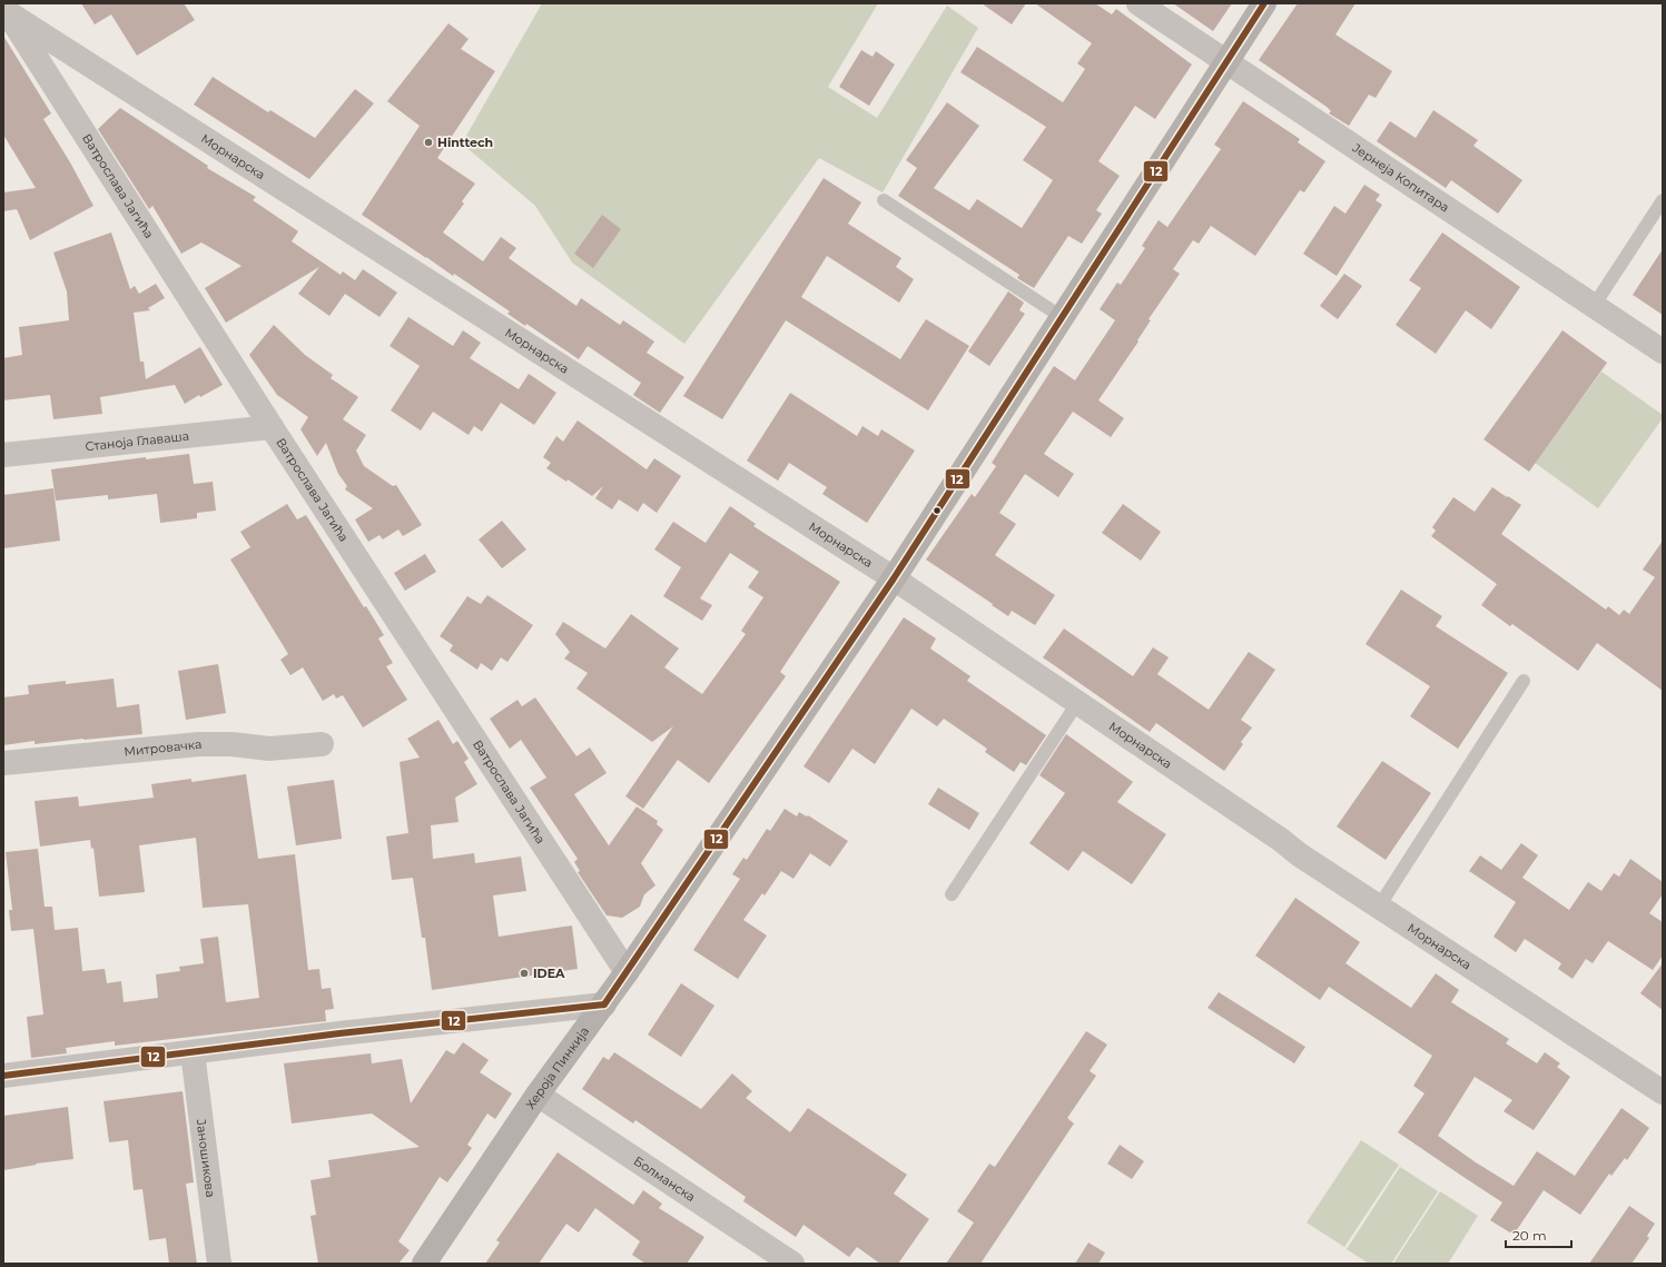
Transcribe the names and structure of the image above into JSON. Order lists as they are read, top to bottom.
{
  "streets": {
    "street": [
      "Морнарска",
      "Јернеја Копитара",
      "Ватрослава Јагића",
      "Станоја Главаша",
      "Митровачка",
      "Хероја Пинкија",
      "Јаношикова",
      "Болманска"
    ]
  },
  "crossings": [
    ["Морнарска", "Ватрослава Јагића"],
    ["Морнарска", "Хероја Пинкија"],
    ["Јернеја Копитара", "Хероја Пинкија"],
    ["Ватрослава Јагића", "Станоја Главаша"],
    ["Ватрослава Јагића", "Хероја Пинкија"],
    ["Хероја Пинкија", "Болманска"]
  ],
  "places": ["Hinttech", "IDEA"],
  "lines": ["transit line 12"],
  "scale_bar": "20 m"
}
